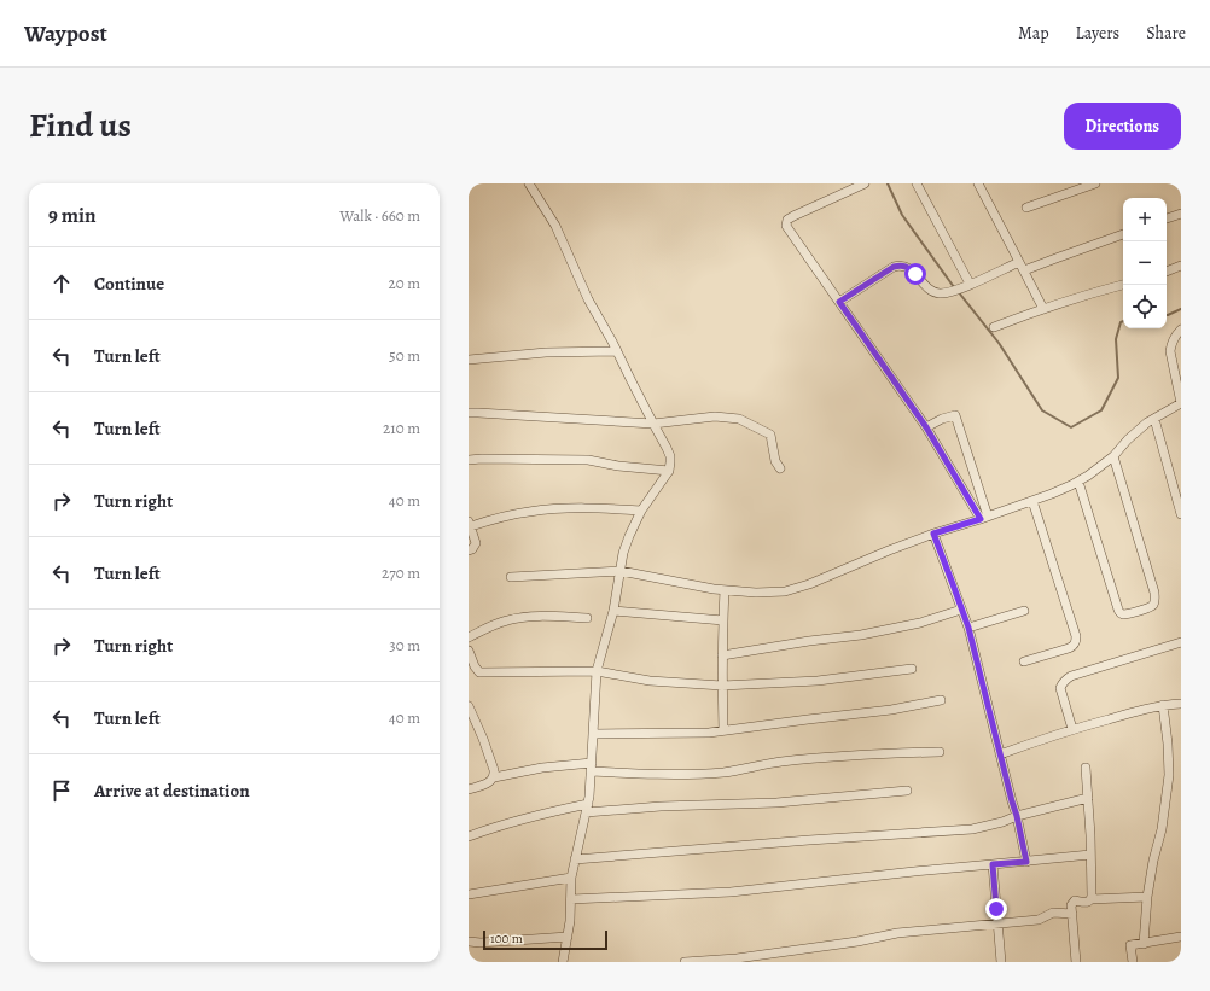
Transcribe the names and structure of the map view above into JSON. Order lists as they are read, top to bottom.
{
  "scale_bar": "100 m",
  "page": {
    "header": "Waypost",
    "nav": ["Map", "Layers", "Share"],
    "title": "Find us",
    "buttons": "Directions",
    "heading": ["9 min", "Walk · 660 m"],
    "map_buttons": ["+", "−"],
    "list": [
      ["Continue", "20 m"],
      ["Turn left", "50 m"],
      ["Turn left", "210 m"],
      ["Turn right", "40 m"],
      ["Turn left", "270 m"],
      ["Turn right", "30 m"],
      ["Turn left", "40 m"],
      "Arrive at destination"
    ],
    "scale": "100 m"
  }
}
